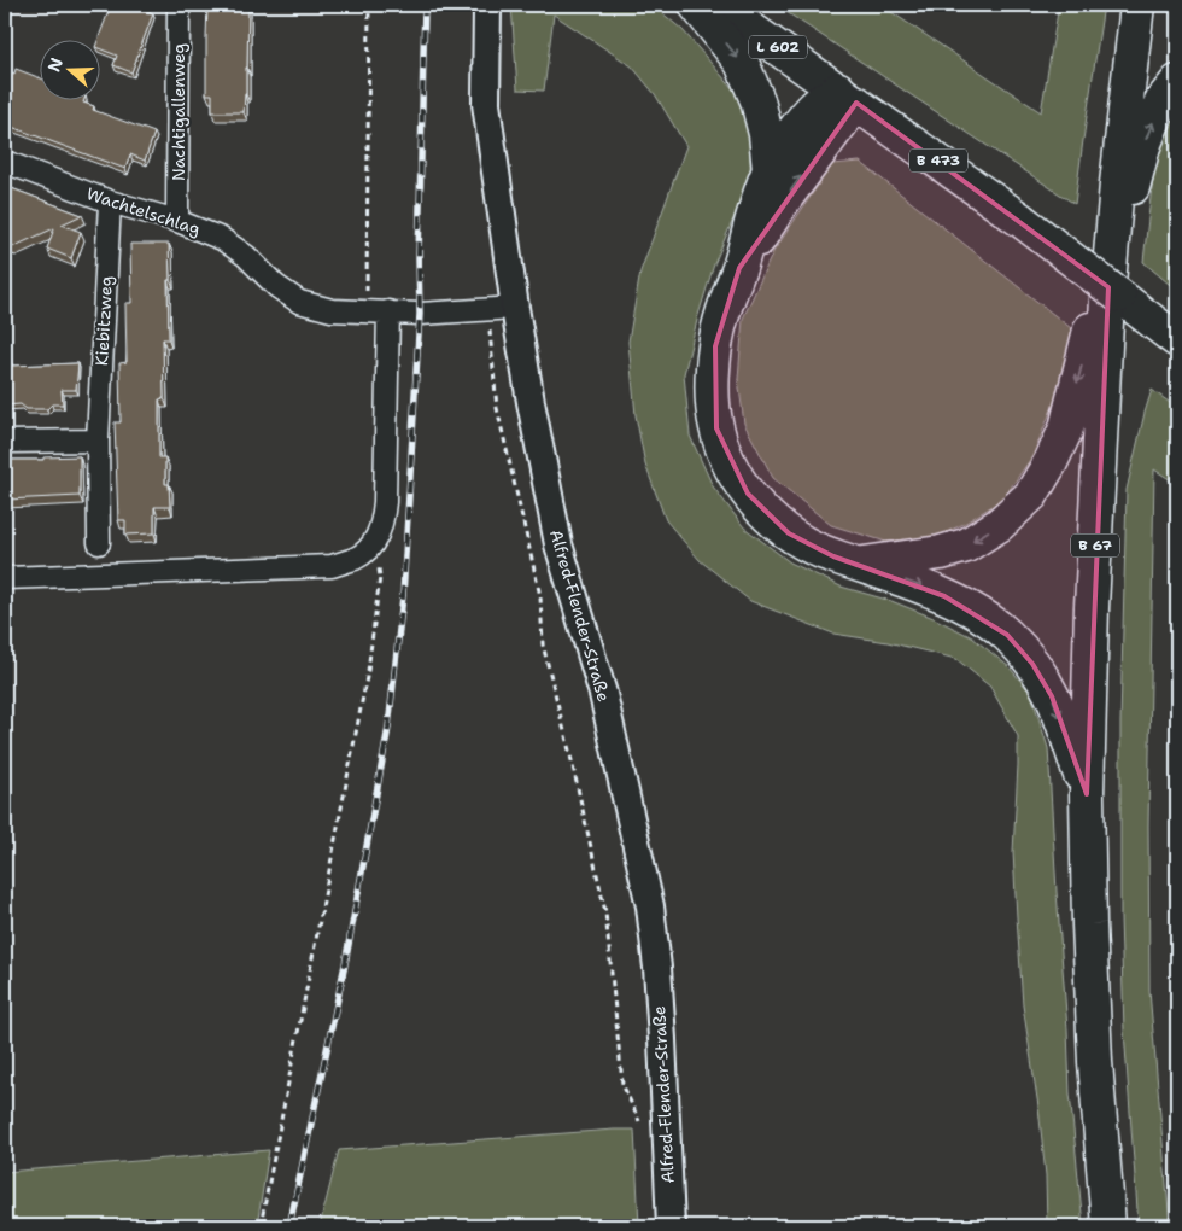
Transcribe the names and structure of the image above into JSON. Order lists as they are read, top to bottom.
{
  "streets": {
    "main road": ["L 602", "B 473", "B 67"],
    "street": [
      "Nachtigallenweg",
      "Wachtelschlag",
      "Kiebitzweg",
      "Alfred-Flender-Straße"
    ]
  },
  "crossings": [
    ["L 602", "B 473"],
    ["Nachtigallenweg", "Wachtelschlag"],
    ["Wachtelschlag", "Kiebitzweg"],
    ["Wachtelschlag", "Alfred-Flender-Straße"]
  ],
  "north": "left"
}
